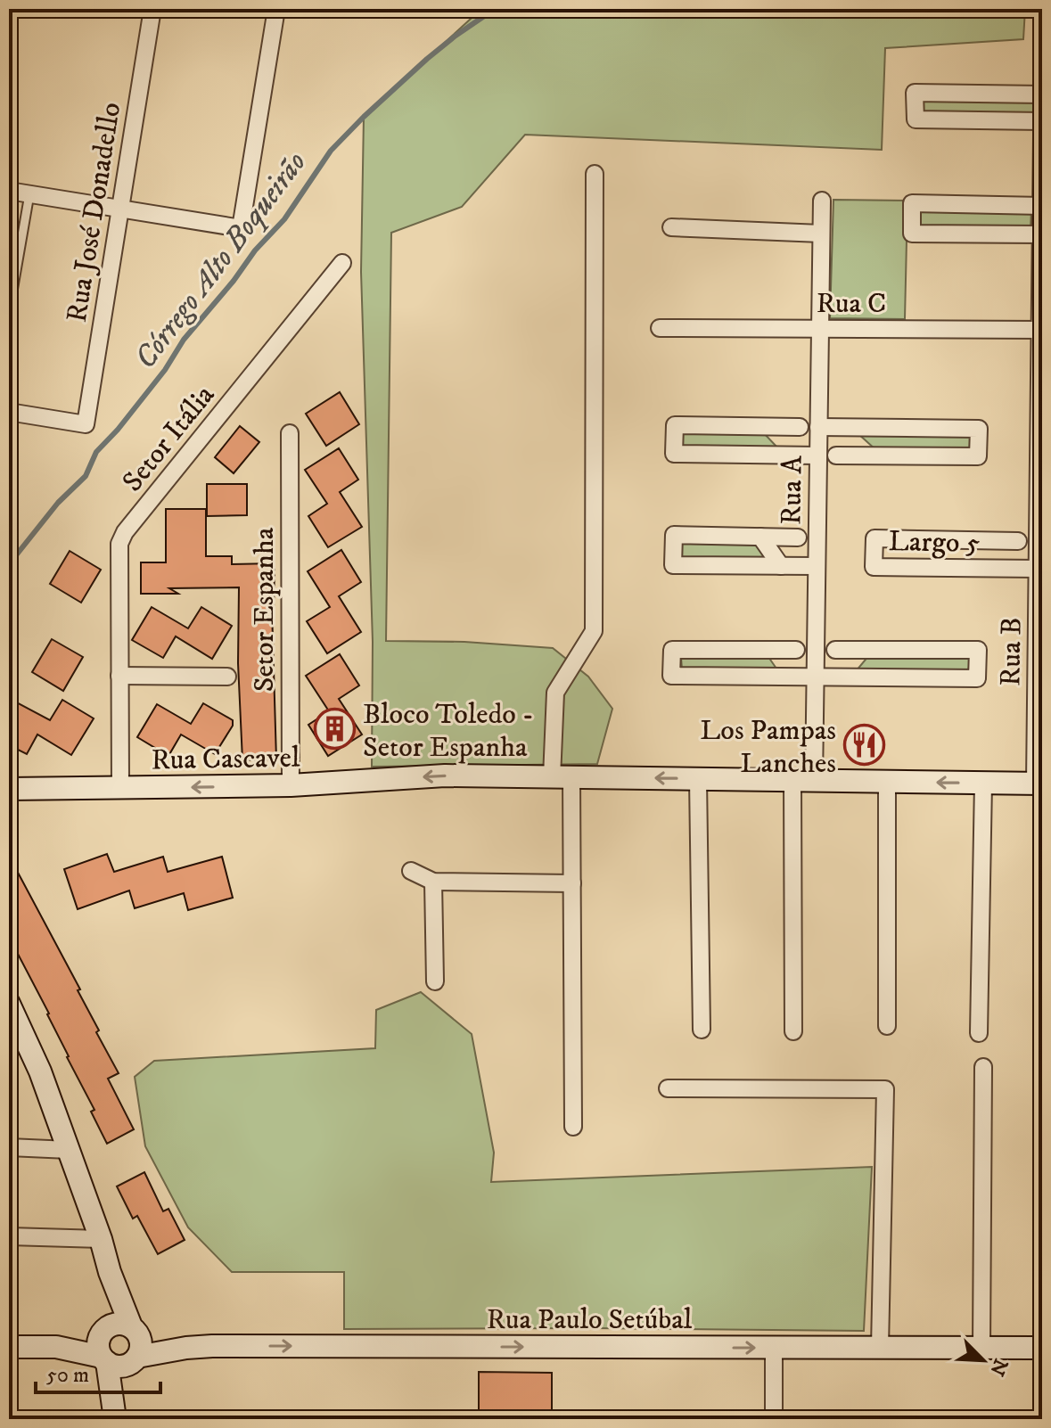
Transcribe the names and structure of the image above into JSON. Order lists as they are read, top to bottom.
{
  "streets": {
    "main road": ["Rua Cascavel", "Rua Paulo Setúbal"],
    "street": [
      "Rua José Donadello",
      "Rua C",
      "Setor Itália",
      "Rua A",
      "Largo 5",
      "Setor Espanha",
      "Rua B"
    ]
  },
  "crossings": [
    ["Rua C", "Rua A"],
    ["Rua C", "Rua B"],
    ["Setor Itália", "Rua Cascavel"],
    ["Rua A", "Rua Cascavel"],
    ["Largo 5", "Rua B"],
    ["Setor Espanha", "Rua Cascavel"],
    ["Rua B", "Rua Cascavel"]
  ],
  "one_way": ["Rua Cascavel", "Rua Paulo Setúbal"],
  "water": ["Córrego Alto Boqueirão"],
  "places": {
    "building": ["Bloco Toledo - Setor Espanha"],
    "restaurant": ["Los Pampas Lanches"]
  },
  "scale_bar": "50 m",
  "north": "bottom right"
}
